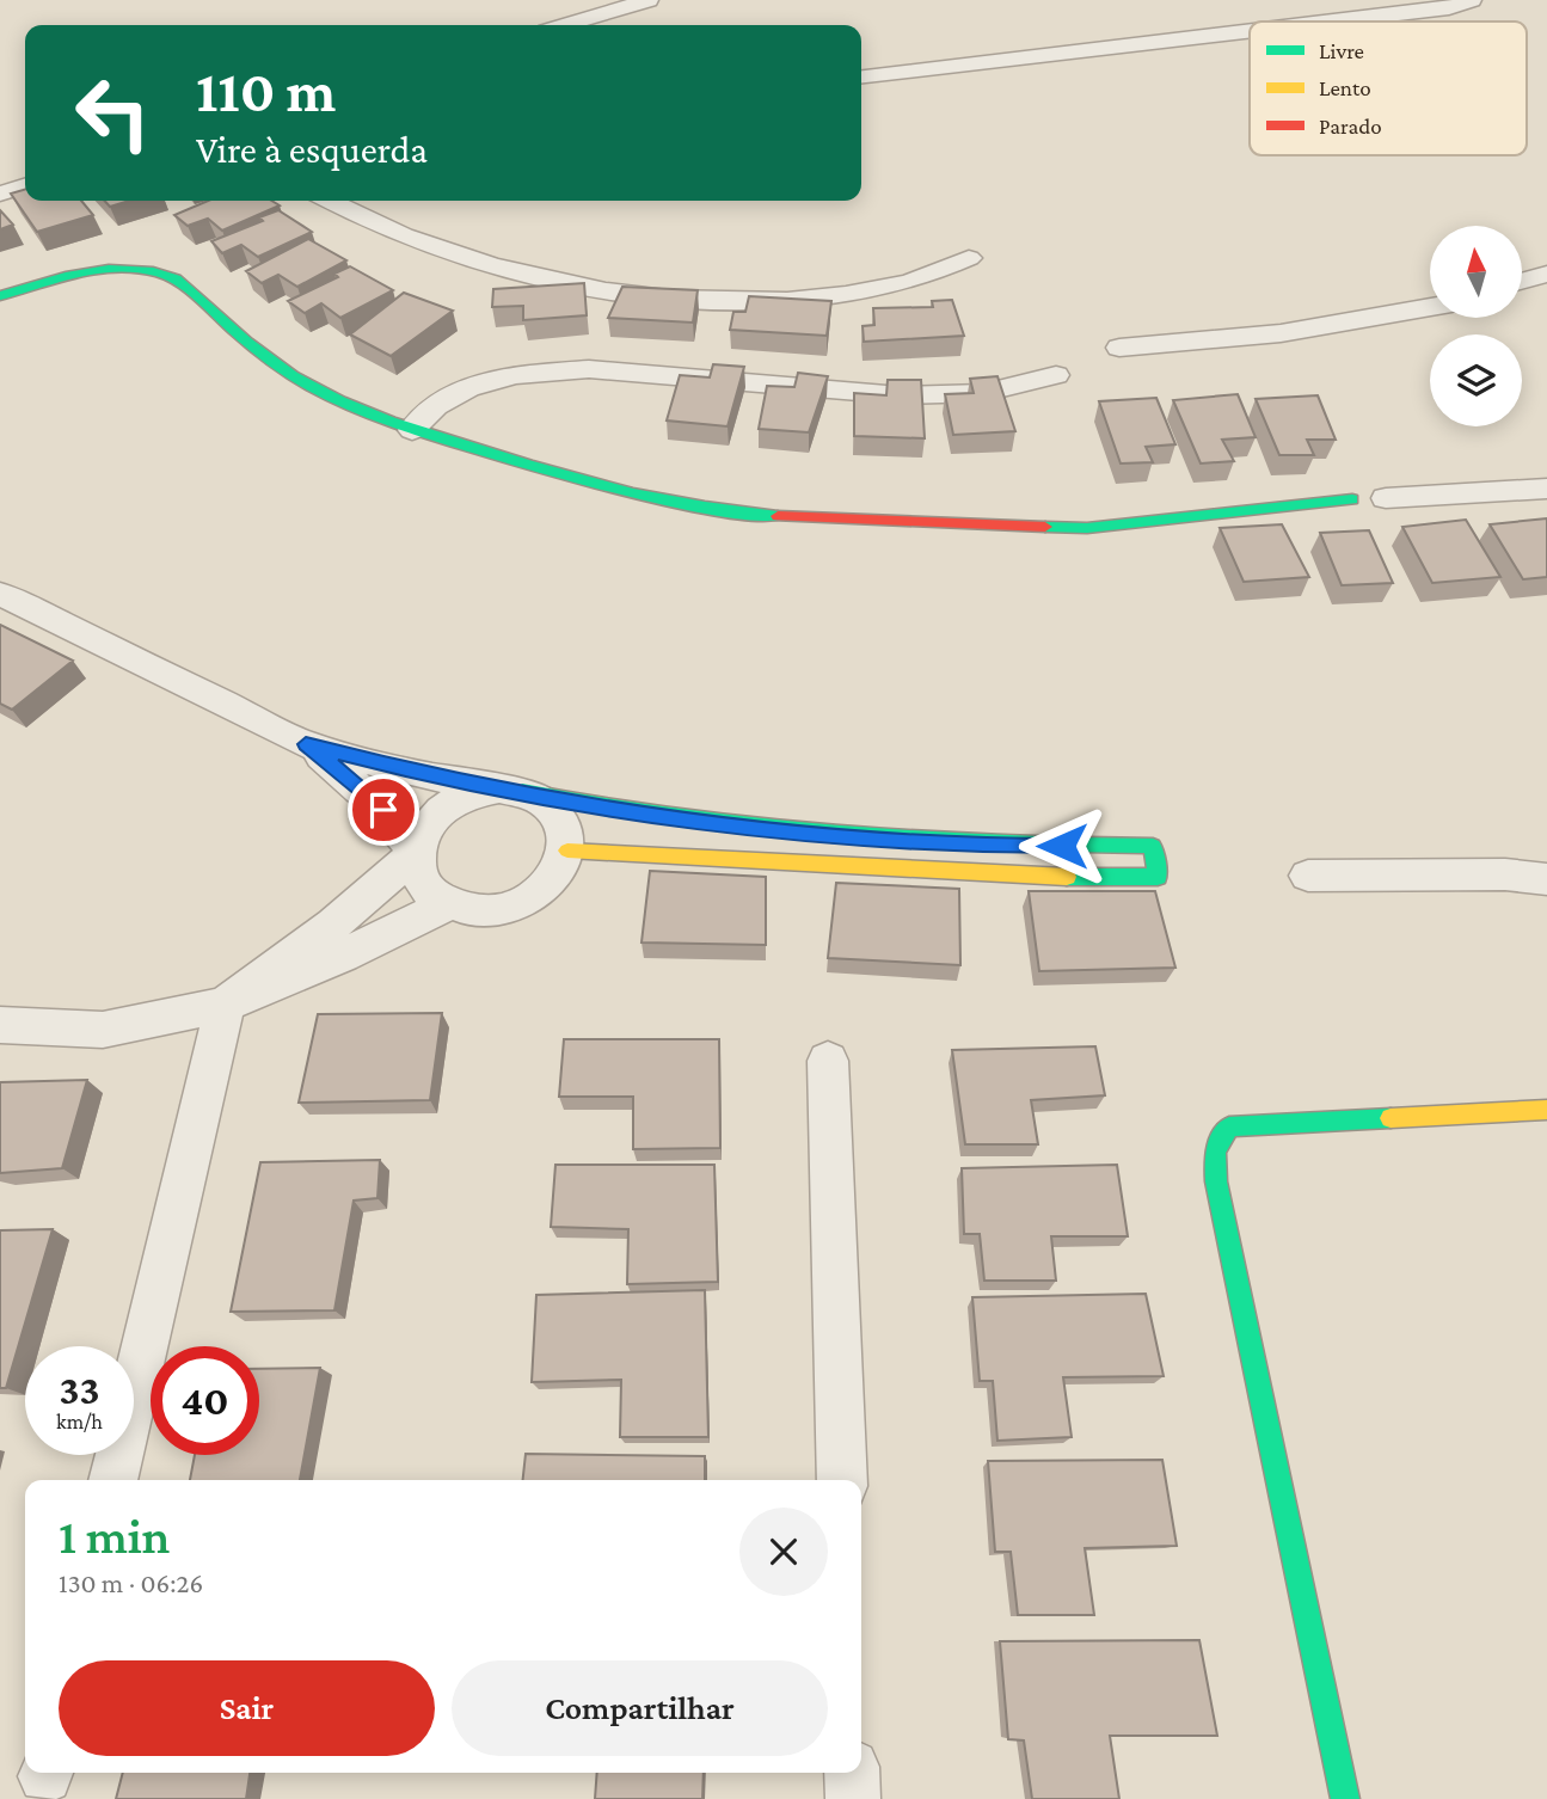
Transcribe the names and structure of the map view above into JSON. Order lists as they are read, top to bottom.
{
  "legend": ["Livre", "Lento", "Parado"],
  "north": "top",
  "page": {
    "turn": ["110 m", "Vire à esquerda"],
    "speed": "33 km/h",
    "limit": "40",
    "heading": ["1 min", "130 m · 06:26"],
    "buttons": ["Sair", "Compartilhar"]
  }
}
